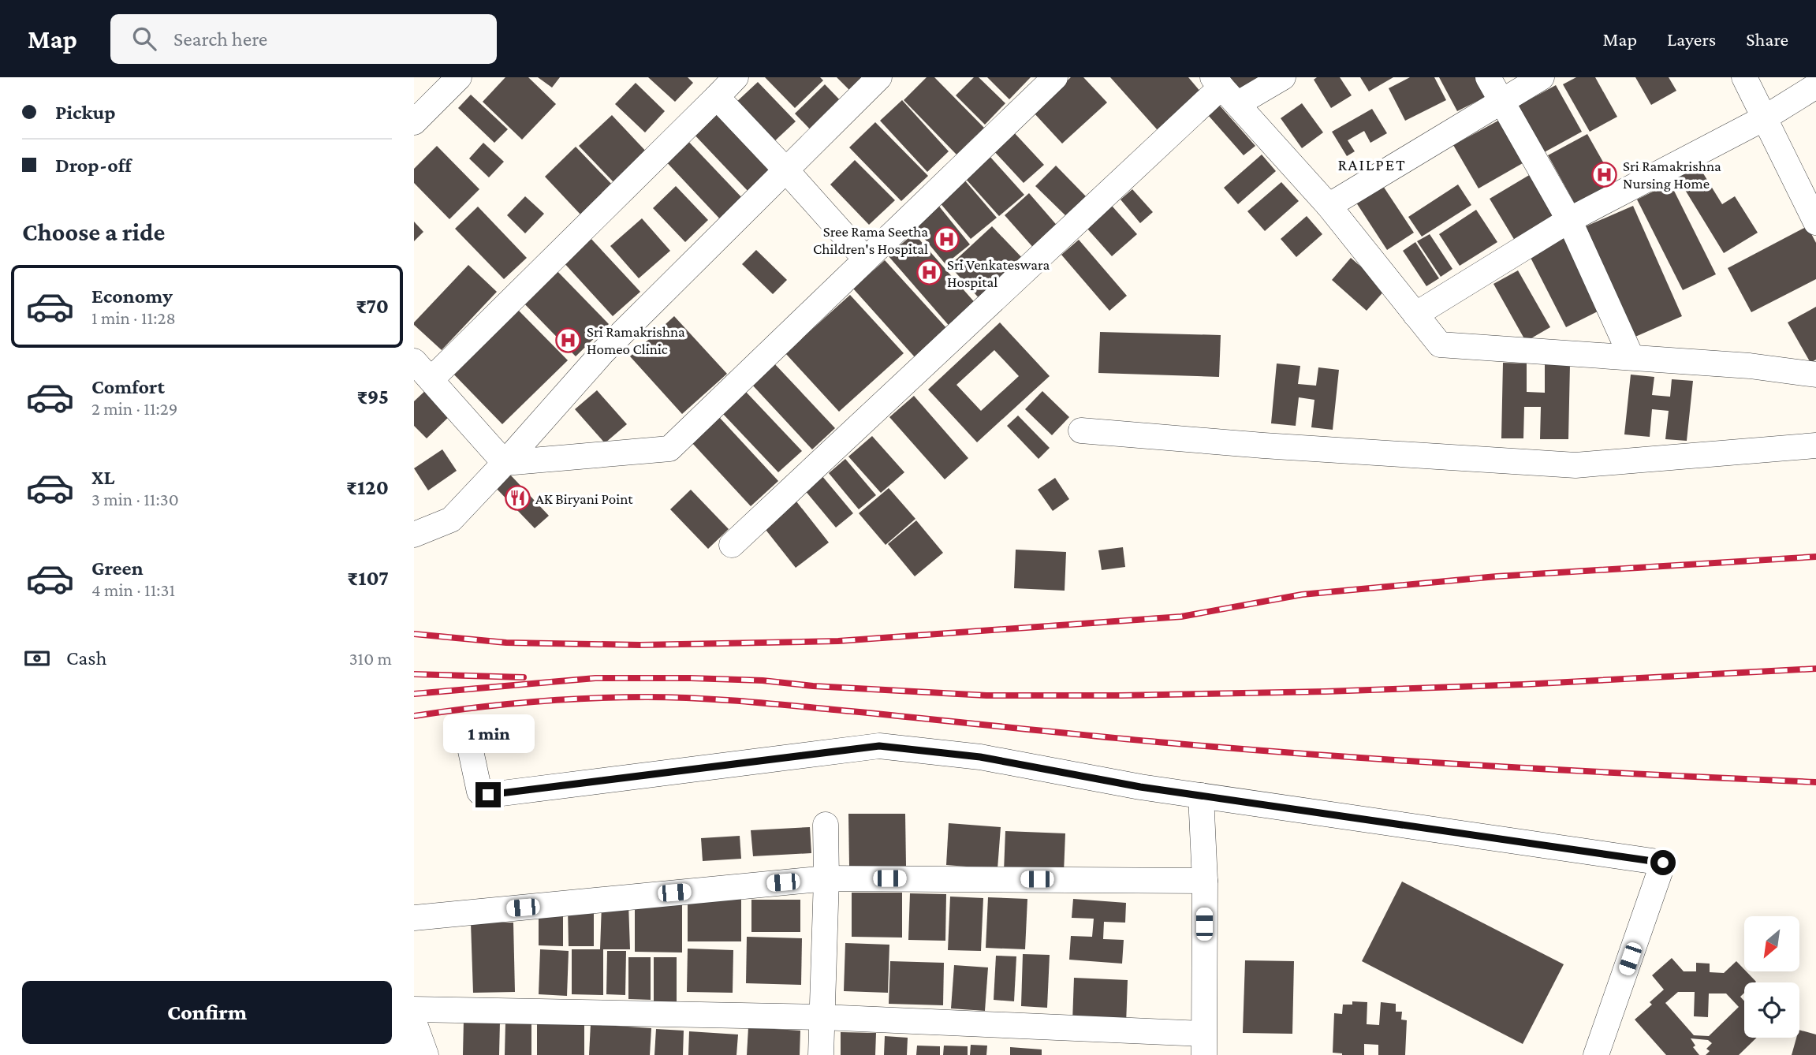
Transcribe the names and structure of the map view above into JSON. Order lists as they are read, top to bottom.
{
  "districts": ["RAILPET"],
  "places": {
    "hospital": [
      "Sri Ramakrishna Nursing Home",
      "Sree Rama Seetha Children's Hospital",
      "Sri Venkateswara Hospital",
      "Sri Ramakrishna Homeo Clinic"
    ],
    "restaurant": ["AK Biryani Point"]
  },
  "north": "bottom left",
  "page": {
    "header": "Map",
    "search": "Search here",
    "nav": ["Map", "Layers", "Share"],
    "banner": ["Pickup", "Drop-off"],
    "heading": "Choose a ride",
    "list": [
      {
        "name": "Economy",
        "note": "1 min · 11:28",
        "value": "₹70"
      },
      {
        "name": "Comfort",
        "note": "2 min · 11:29",
        "value": "₹95"
      },
      {
        "name": "XL",
        "note": "3 min · 11:30",
        "value": "₹120"
      },
      {
        "name": "Green",
        "note": "4 min · 11:31",
        "value": "₹107"
      }
    ],
    "pay": ["Cash", "310 m"],
    "bubble": "1 min",
    "buttons": "Confirm"
  }
}
